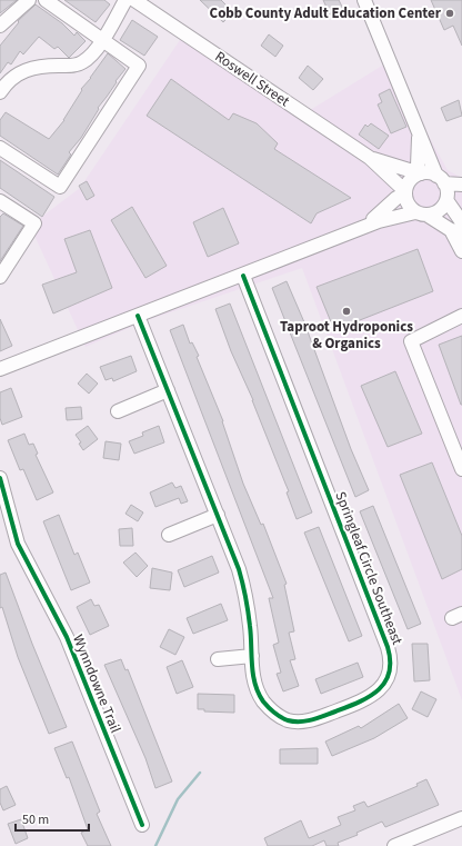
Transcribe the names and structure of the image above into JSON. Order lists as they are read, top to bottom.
{
  "streets": {
    "street": ["Roswell Street", "Springleaf Circle Southeast", "Wynndowne Trail"]
  },
  "places": ["Cobb County Adult Education Center", "Taproot Hydroponics & Organics"],
  "scale_bar": "50 m"
}
